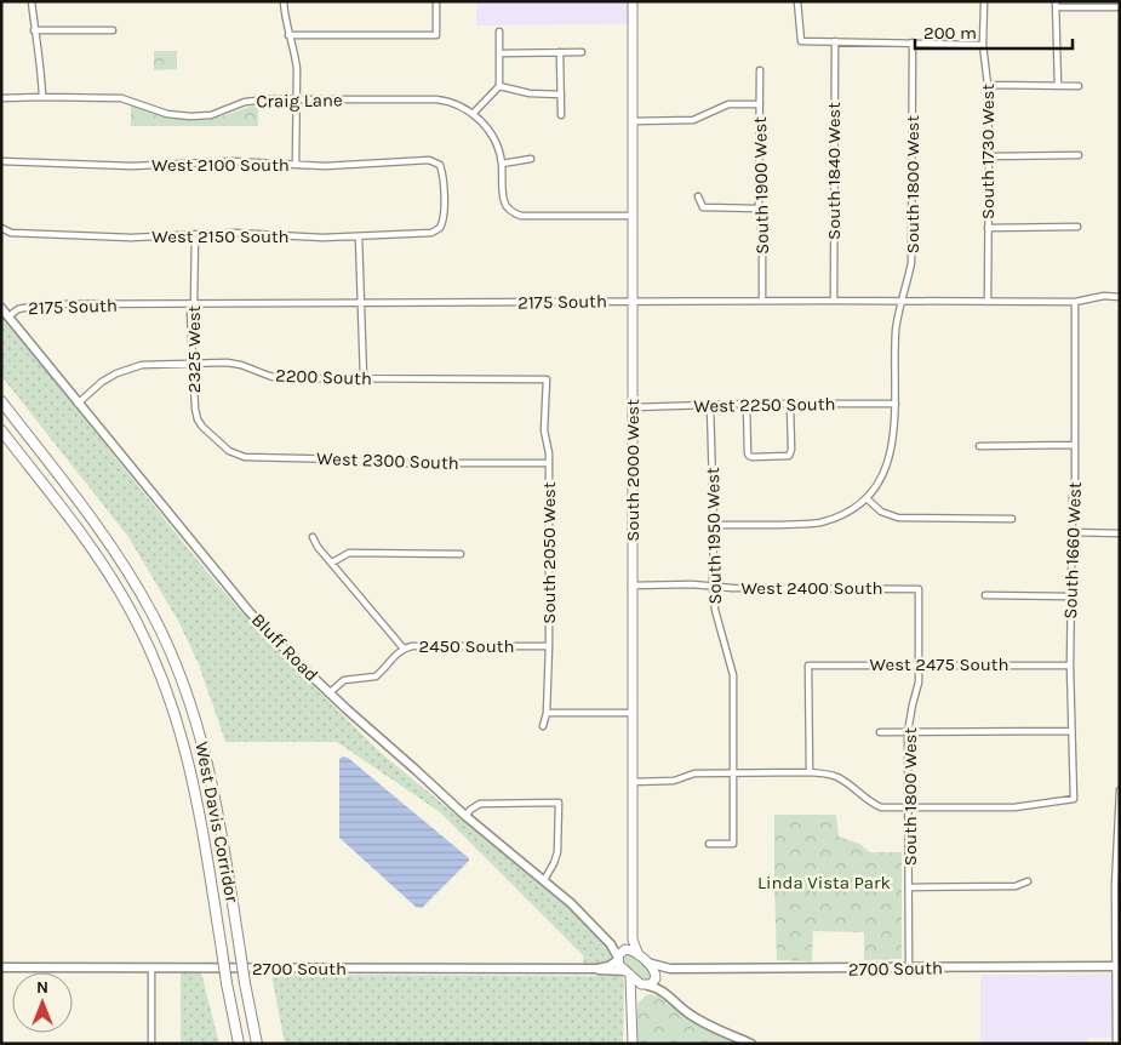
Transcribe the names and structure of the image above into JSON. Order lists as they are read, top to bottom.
{
  "streets": {
    "highway": ["West Davis Corridor"],
    "main road": ["South 2000 West"],
    "street": [
      "Craig Lane",
      "South 1730 West",
      "West 2100 South",
      "South 1840 West",
      "South 1800 West",
      "South 1900 West",
      "West 2150 South",
      "2175 South",
      "2325 West",
      "2200 South",
      "West 2250 South",
      "West 2300 South",
      "South 1950 West",
      "South 1660 West",
      "South 2050 West",
      "West 2400 South",
      "2450 South",
      "Bluff Road",
      "West 2475 South",
      "2700 South"
    ]
  },
  "crossings": [
    ["South 1730 West", "2175 South"],
    ["West 2100 South", "West 2150 South"],
    ["South 1840 West", "2175 South"],
    ["South 1800 West", "2175 South"],
    ["South 1800 West", "West 2250 South"],
    ["South 1800 West", "South 1660 West"],
    ["South 1800 West", "West 2400 South"],
    ["South 1800 West", "West 2475 South"],
    ["South 1800 West", "2700 South"],
    ["South 1900 West", "2175 South"],
    ["West 2150 South", "2325 West"],
    ["2175 South", "2325 West"],
    ["2175 South", "South 2000 West"],
    ["2175 South", "South 1660 West"],
    ["2175 South", "Bluff Road"],
    ["2325 West", "2200 South"],
    ["2325 West", "West 2300 South"],
    ["2200 South", "South 2050 West"],
    ["2200 South", "Bluff Road"],
    ["West 2250 South", "South 2000 West"],
    ["West 2250 South", "South 1950 West"],
    ["West 2300 South", "South 2050 West"],
    ["South 2000 West", "West 2400 South"],
    ["South 1950 West", "West 2400 South"],
    ["South 1660 West", "West 2475 South"],
    ["South 2050 West", "2450 South"],
    ["2450 South", "Bluff Road"]
  ],
  "parks": ["Linda Vista Park"],
  "scale_bar": "200 m",
  "north": "top"
}
